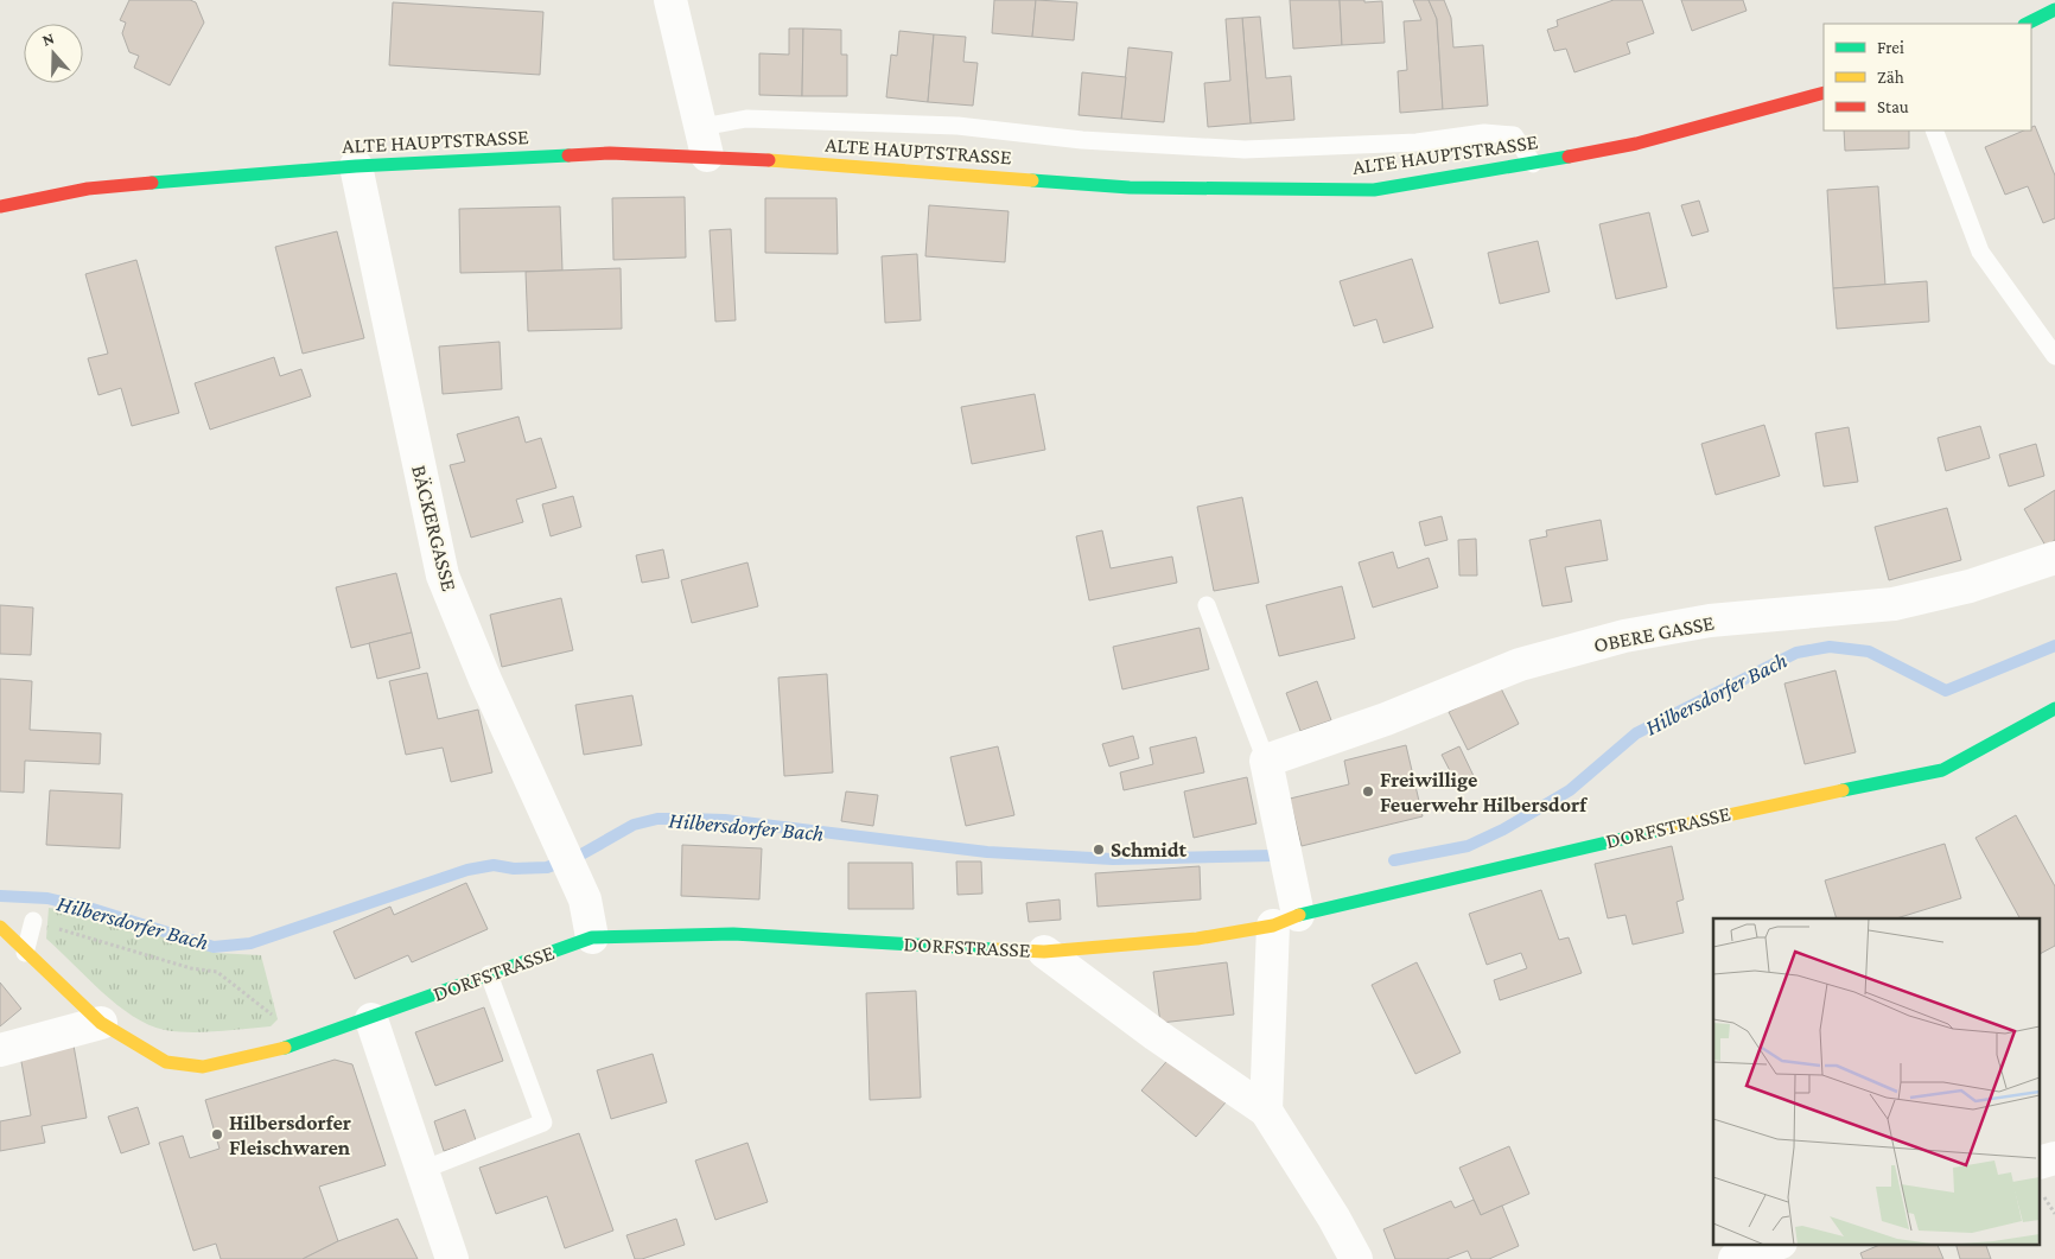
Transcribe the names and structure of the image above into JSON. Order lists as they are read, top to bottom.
{
  "streets": {
    "street": [
      "ALTE HAUPTSTRASSE",
      "BÄCKERGASSE",
      "OBERE GASSE",
      "DORFSTRASSE"
    ]
  },
  "crossings": [
    ["ALTE HAUPTSTRASSE", "BÄCKERGASSE"],
    ["BÄCKERGASSE", "DORFSTRASSE"]
  ],
  "water": ["Hilbersdorfer Bach"],
  "places": ["Freiwillige Feuerwehr Hilbersdorf", "Schmidt", "Hilbersdorfer Fleischwaren"],
  "legend": ["Frei", "Zäh", "Stau"],
  "north": "top"
}
